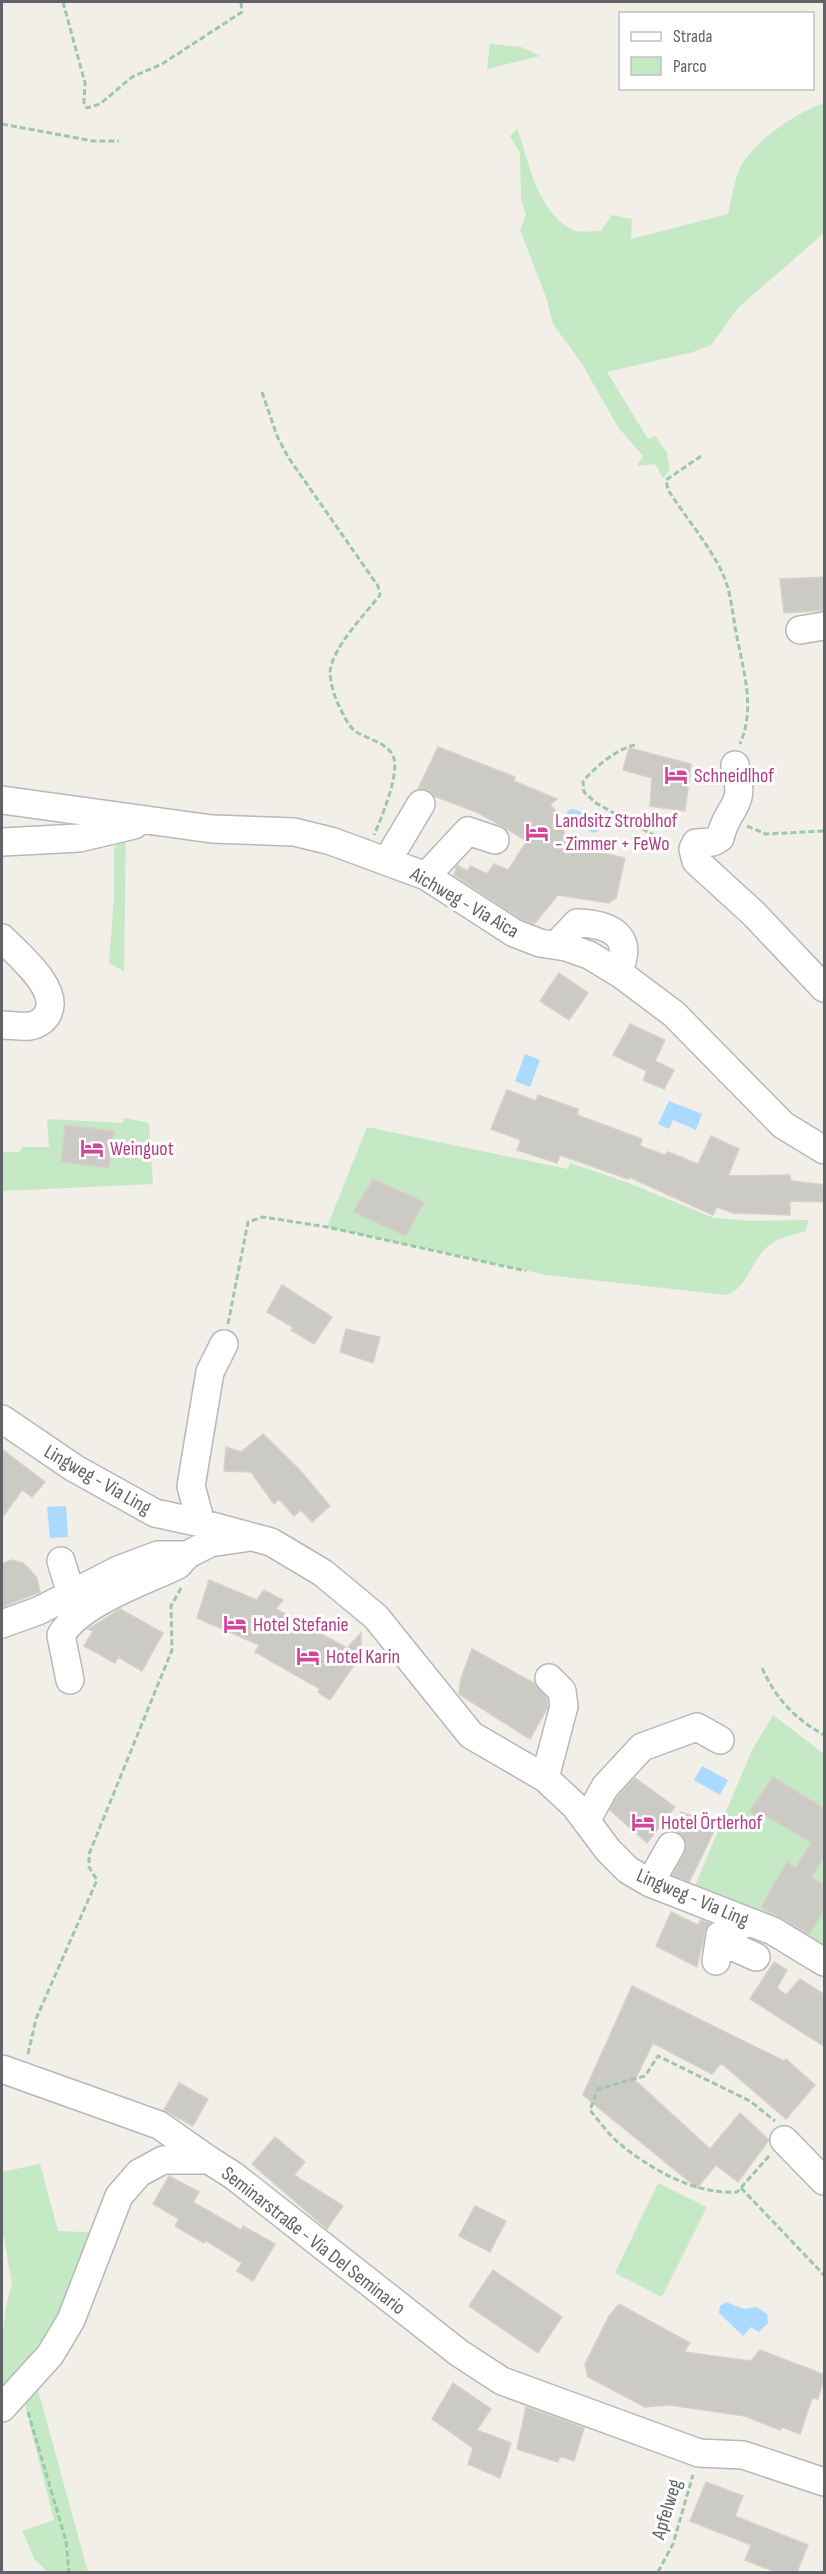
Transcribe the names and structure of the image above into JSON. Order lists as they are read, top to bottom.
{
  "streets": {
    "street": ["Aichweg - Via Aica", "Lingweg - Via Ling", "Seminarstraße - Via Del Seminario"],
    "path": ["Apfelweg"]
  },
  "crossings": [
    ["Seminarstraße - Via Del Seminario", "Apfelweg"]
  ],
  "places": {
    "hotel": [
      "Schneidlhof",
      "Landsitz Stroblhof - Zimmer + FeWo",
      "Weinguot",
      "Hotel Stefanie",
      "Hotel Karin",
      "Hotel Örtlerhof"
    ]
  },
  "legend": ["Strada", "Parco"]
}
